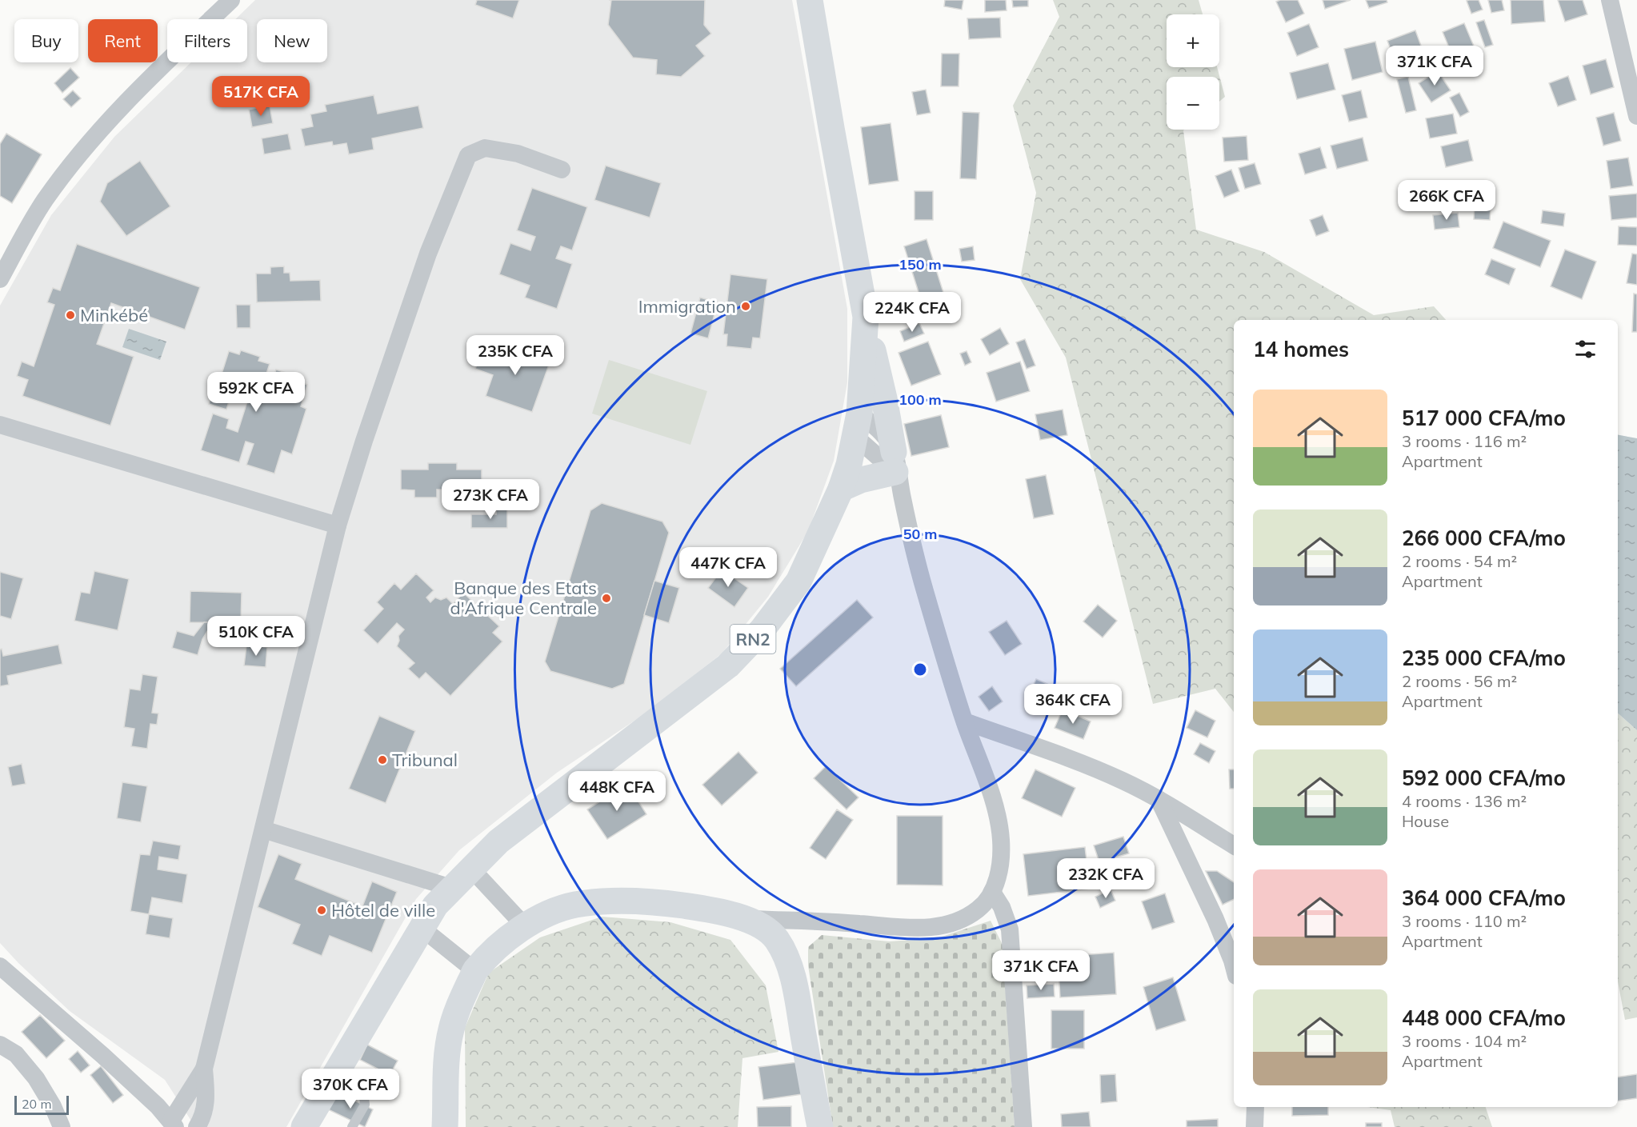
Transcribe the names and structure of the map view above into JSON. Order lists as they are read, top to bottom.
{
  "streets": {
    "main road": ["RN2"]
  },
  "places": [
    "Immigration",
    "Minkébé",
    "Banque des Etats d'Afrique Centrale",
    "Tribunal",
    "Hôtel de ville"
  ],
  "scale_bar": "20 m",
  "page": {
    "map_buttons": ["+", "−"],
    "chip": [
      "Buy",
      "Rent",
      "Filters",
      "New"
    ],
    "price": [
      "371K CFA",
      "517K CFA",
      "266K CFA",
      "224K CFA",
      "235K CFA",
      "592K CFA",
      "273K CFA",
      "447K CFA",
      "510K CFA",
      "364K CFA",
      "448K CFA",
      "232K CFA",
      "371K CFA",
      "370K CFA"
    ],
    "heading": "14 homes",
    "list": [
      {
        "name": "517 000 CFA/mo",
        "note": "3 rooms · 116 m² · Apartment"
      },
      {
        "name": "266 000 CFA/mo",
        "note": "2 rooms · 54 m² · Apartment"
      },
      {
        "name": "235 000 CFA/mo",
        "note": "2 rooms · 56 m² · Apartment"
      },
      {
        "name": "592 000 CFA/mo",
        "note": "4 rooms · 136 m² · House"
      },
      {
        "name": "364 000 CFA/mo",
        "note": "3 rooms · 110 m² · Apartment"
      },
      {
        "name": "448 000 CFA/mo",
        "note": "3 rooms · 104 m² · Apartment"
      }
    ],
    "scale": "20 m"
  },
  "rings": ["150 m", "100 m", "50 m"]
}
